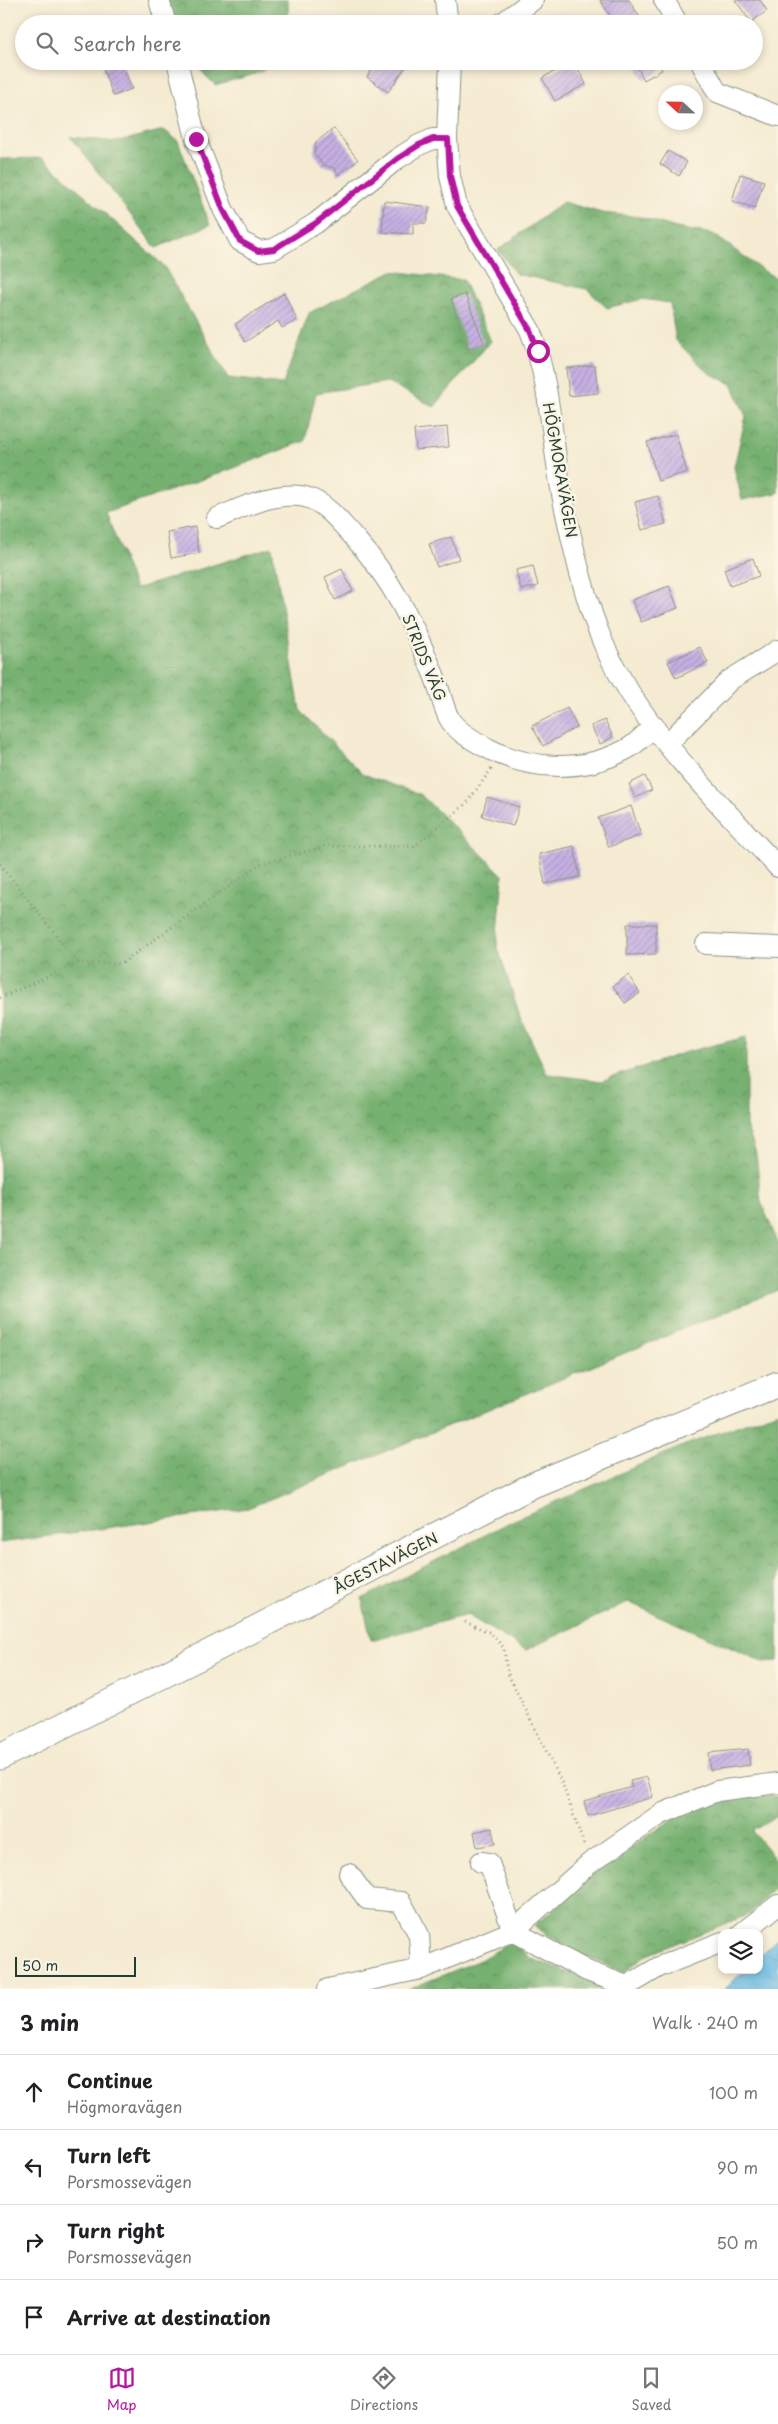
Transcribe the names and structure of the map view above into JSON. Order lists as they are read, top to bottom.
{
  "streets": {
    "main road": ["ÅGESTAVÄGEN"],
    "street": ["HÖGMORAVÄGEN", "STRIDS VÄG"]
  },
  "crossings": [
    ["HÖGMORAVÄGEN", "STRIDS VÄG"]
  ],
  "scale_bar": "50 m",
  "north": "left",
  "page": {
    "search": "Search here",
    "scale": "50 m",
    "heading": ["3 min", "Walk · 240 m"],
    "list": [
      ["Continue", "Högmoravägen", "100 m"],
      ["Turn left", "Porsmossevägen", "90 m"],
      ["Turn right", "Porsmossevägen", "50 m"],
      "Arrive at destination"
    ],
    "nav": ["Map", "Directions", "Saved"]
  }
}
